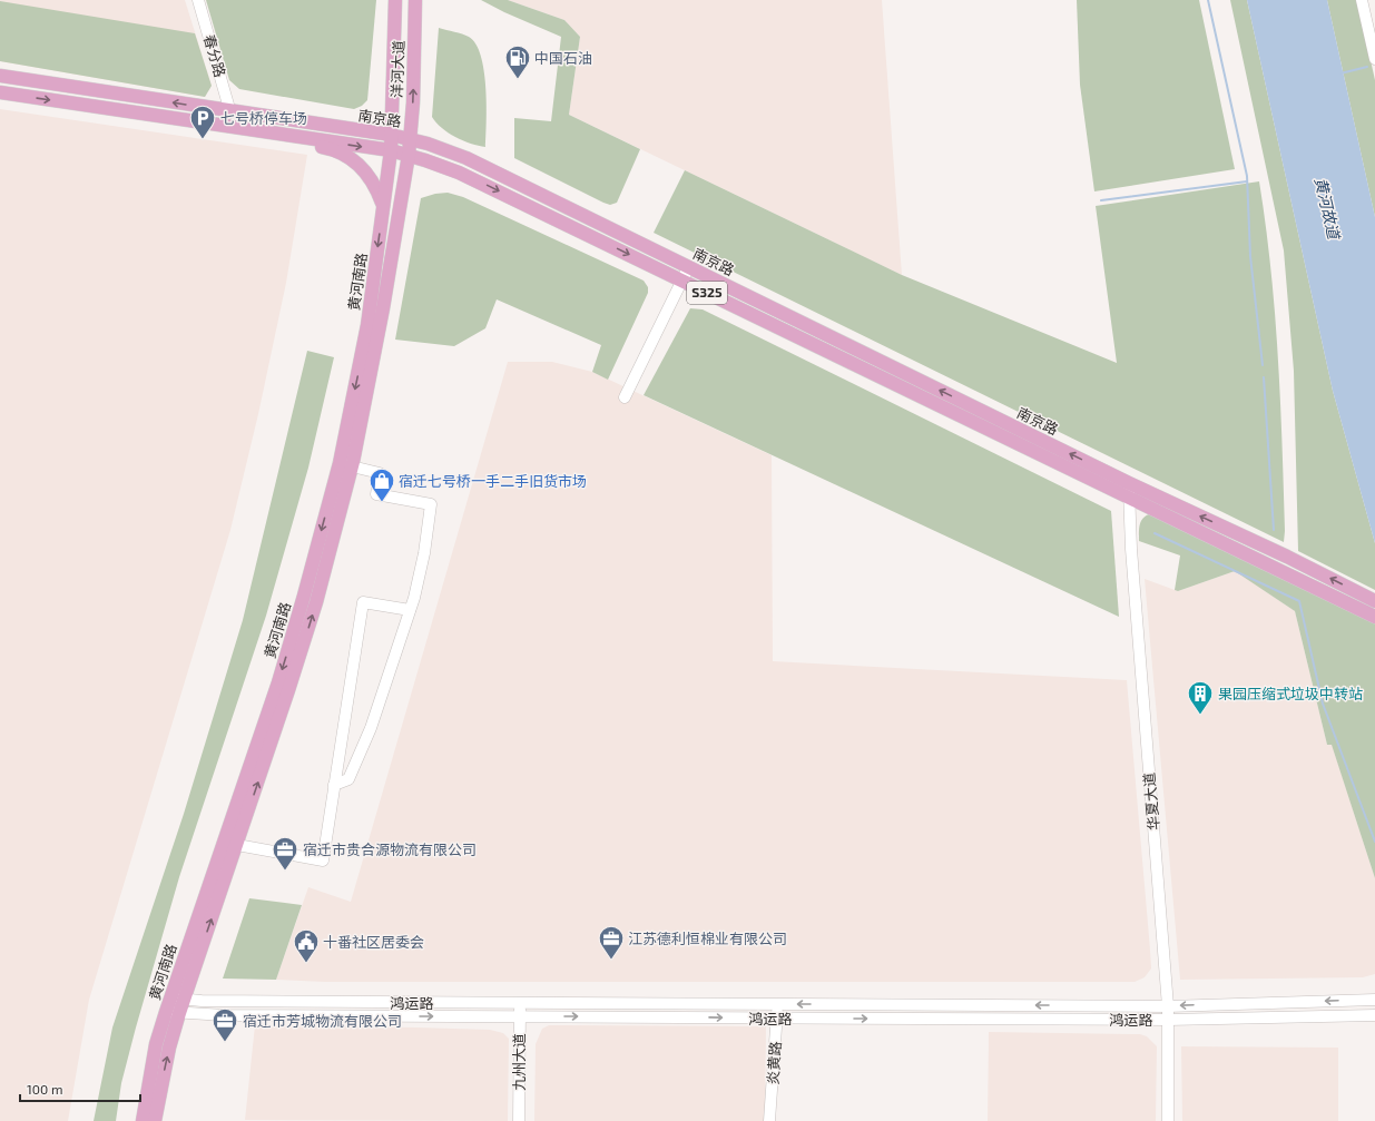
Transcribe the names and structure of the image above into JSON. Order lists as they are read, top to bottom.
{
  "streets": {
    "main road": [
      "洋河大道",
      "南京路",
      "黄河南路",
      "S325"
    ],
    "street": [
      "春分路",
      "华夏大道",
      "鸿运路",
      "九州大道",
      "炎黄路"
    ]
  },
  "crossings": [
    ["春分路", "南京路"],
    ["洋河大道", "南京路"],
    ["洋河大道", "黄河南路"],
    ["南京路", "黄河南路"],
    ["南京路", "华夏大道"],
    ["黄河南路", "鸿运路"],
    ["华夏大道", "鸿运路"],
    ["鸿运路", "九州大道"],
    ["鸿运路", "炎黄路"]
  ],
  "water": ["黄河故道"],
  "places": {
    "fuel station": ["中国石油"],
    "parking": ["七号桥停车场"],
    "shop": ["宿迁七号桥一手二手旧货市场"],
    "building": ["果园压缩式垃圾中转站"],
    "office": ["宿迁市贵合源物流有限公司", "江苏德利恒棉业有限公司", "宿迁市芳城物流有限公司"],
    "public building": ["十番社区居委会"]
  },
  "scale_bar": "100 m"
}
